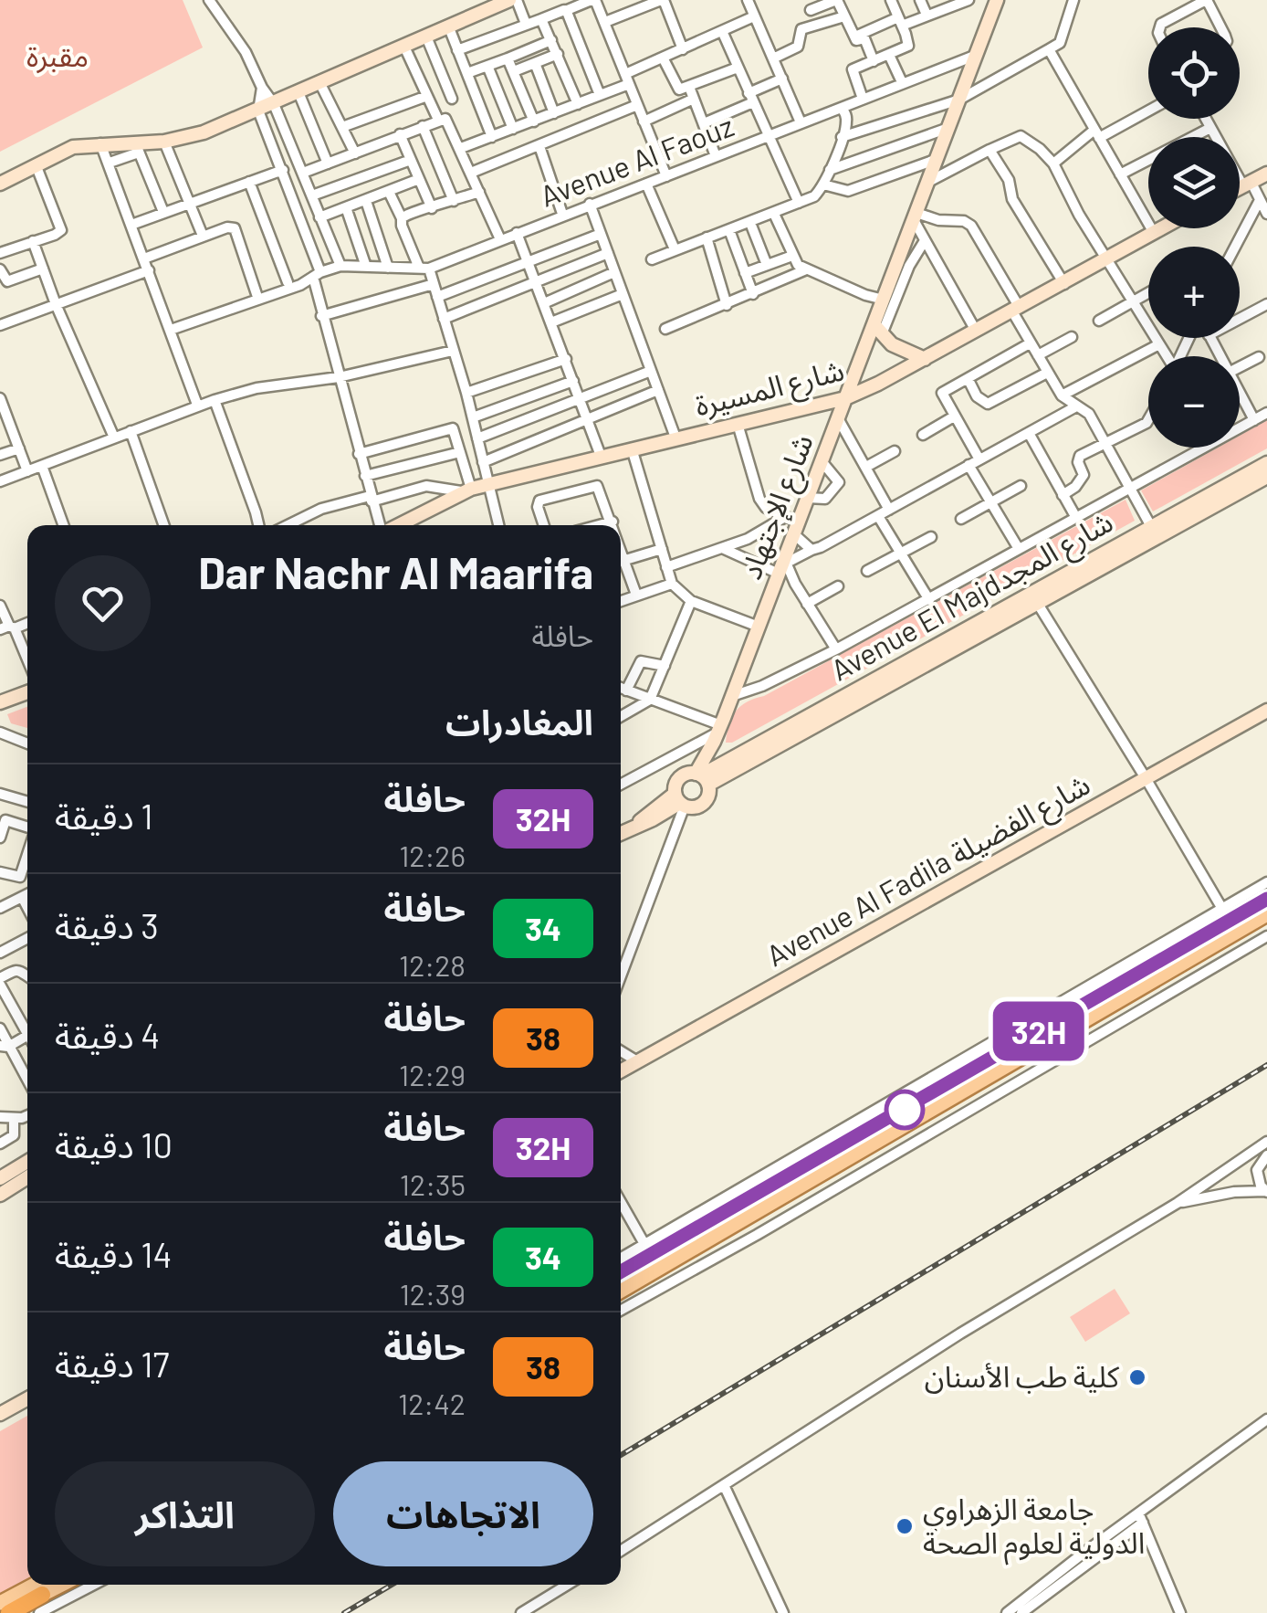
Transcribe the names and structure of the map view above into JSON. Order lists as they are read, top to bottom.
{
  "streets": {
    "street": [
      "Avenue Al Faouz",
      "شارع المسيرة",
      "شارع الإجتهاد",
      "Avenue El Majdشارع المجد",
      "Avenue Al Fadila شارع الفضيلة"
    ]
  },
  "crossings": [
    ["Avenue Al Faouz", "شارع الإجتهاد"],
    ["شارع المسيرة", "شارع الإجتهاد"],
    ["شارع الإجتهاد", "Avenue El Majdشارع المجد"]
  ],
  "parks": ["مقبرة"],
  "places": ["كلية طب الأسنان", "جامعة الزهراوي الدولية لعلوم الصحة"],
  "lines": ["bus line 32H"],
  "page": {
    "on_map": "32H",
    "map_buttons": ["+", "−"],
    "heading": [
      ["Dar Nachr Al Maarifa", "حافلة"],
      "المغادرات"
    ],
    "list": [
      {
        "mark": "32H",
        "name": "حافلة",
        "note": "12:26",
        "value": "1 دقيقة"
      },
      {
        "mark": "34",
        "name": "حافلة",
        "note": "12:28",
        "value": "3 دقيقة"
      },
      {
        "mark": "38",
        "name": "حافلة",
        "note": "12:29",
        "value": "4 دقيقة"
      },
      {
        "mark": "32H",
        "name": "حافلة",
        "note": "12:35",
        "value": "10 دقيقة"
      },
      {
        "mark": "34",
        "name": "حافلة",
        "note": "12:39",
        "value": "14 دقيقة"
      },
      {
        "mark": "38",
        "name": "حافلة",
        "note": "12:42",
        "value": "17 دقيقة"
      }
    ],
    "buttons": ["الاتجاهات", "التذاكر"]
  }
}
